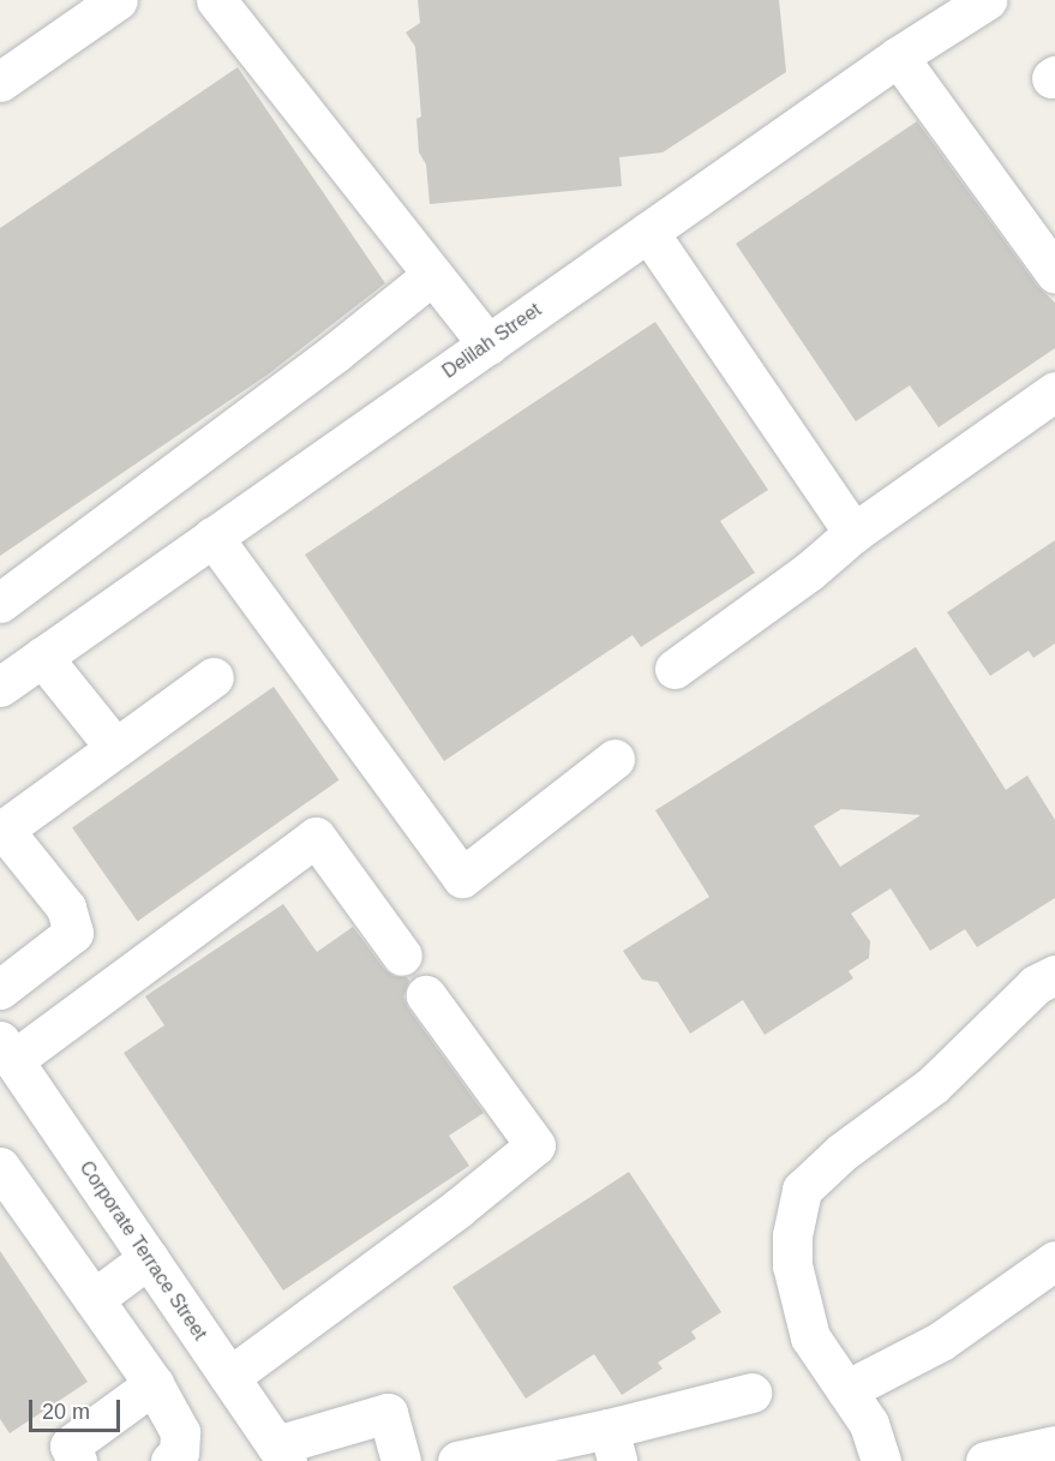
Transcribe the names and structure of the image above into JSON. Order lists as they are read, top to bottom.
{
  "streets": {
    "street": ["Delilah Street", "Corporate Terrace Street"]
  },
  "scale_bar": "20 m"
}
